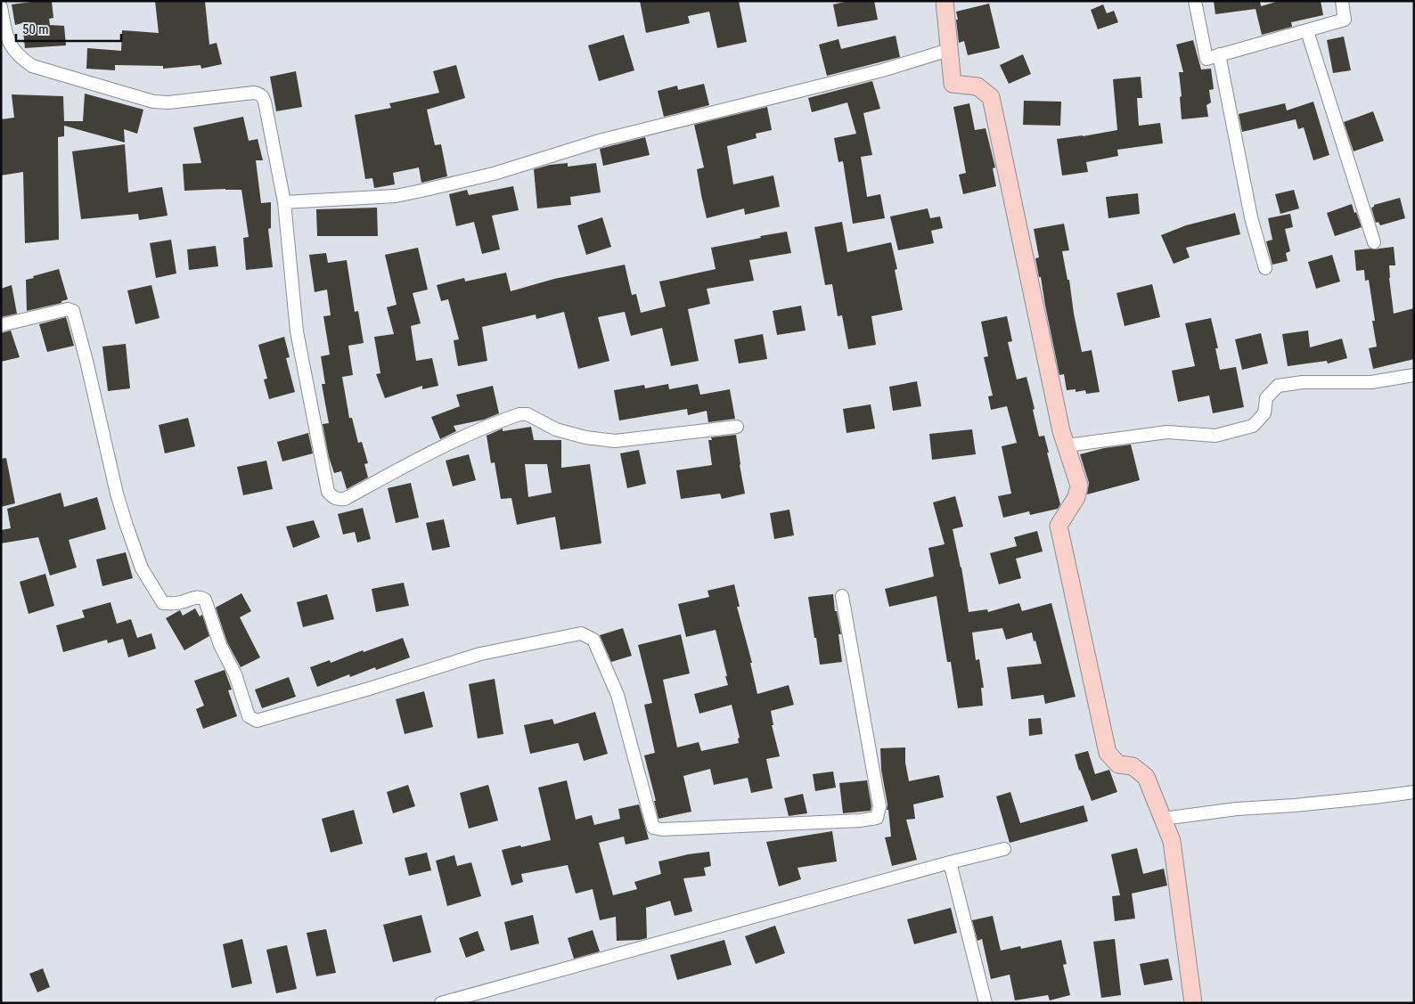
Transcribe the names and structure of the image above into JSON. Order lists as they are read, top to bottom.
{
  "scale_bar": "50 m"
}
